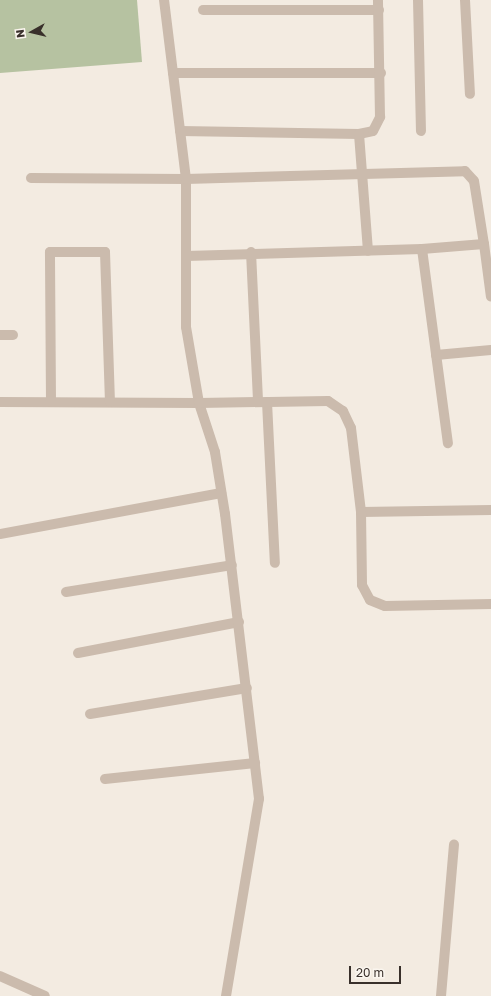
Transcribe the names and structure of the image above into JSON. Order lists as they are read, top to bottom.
{
  "scale_bar": "20 m",
  "north": "left"
}
